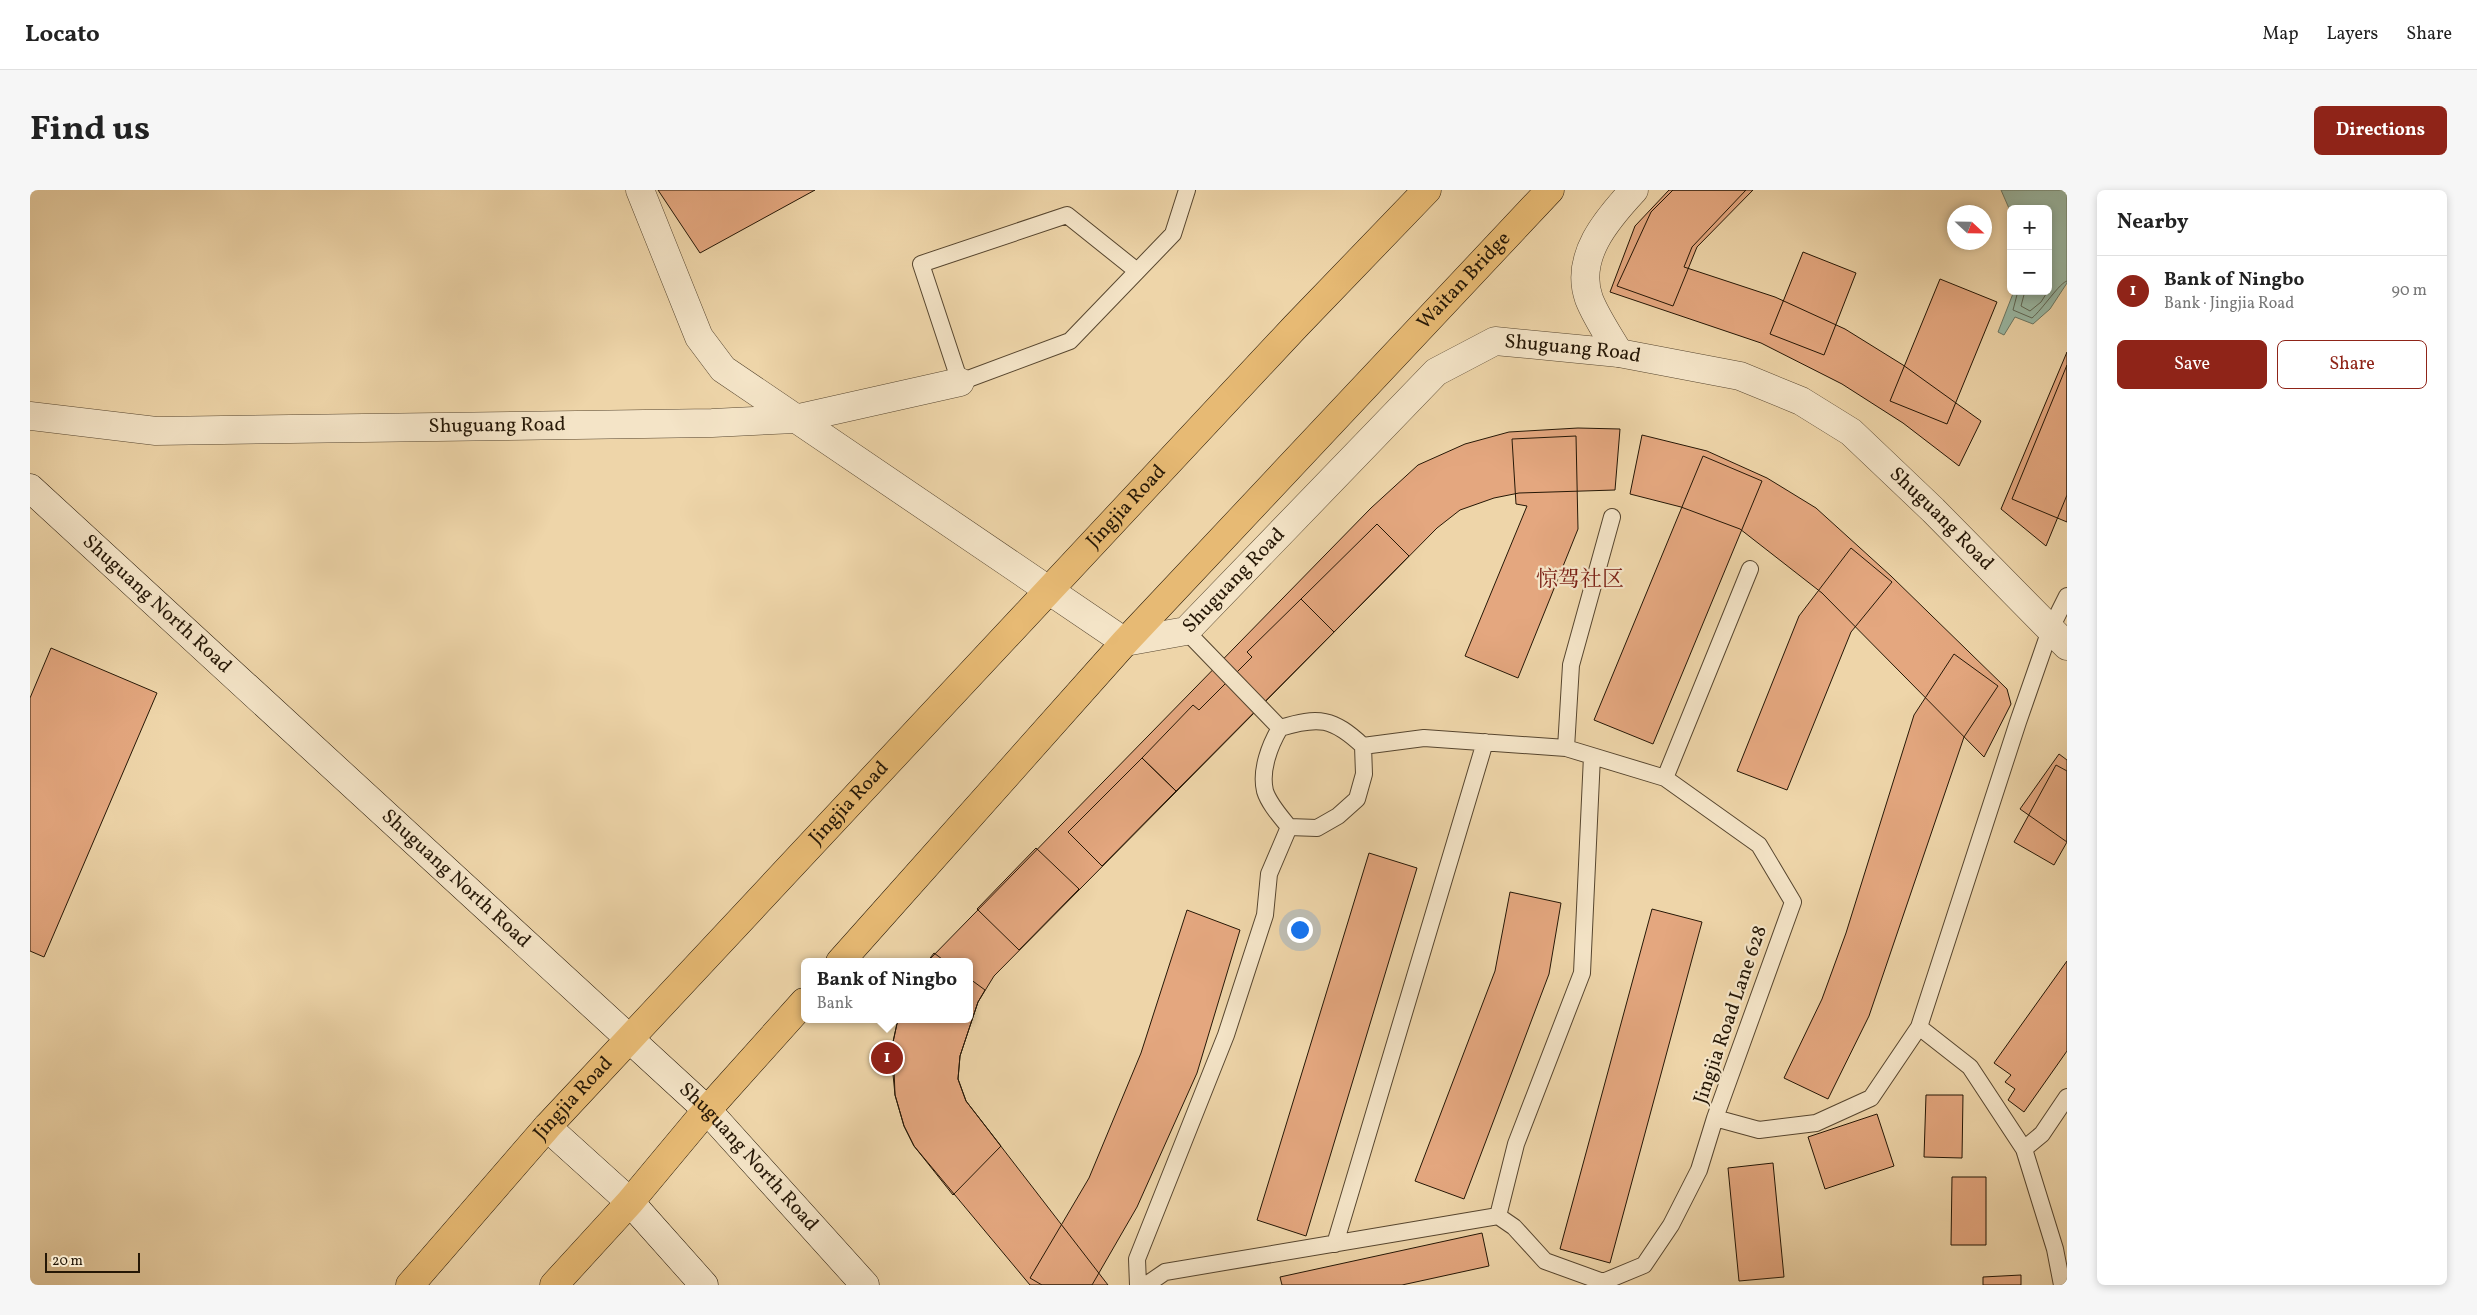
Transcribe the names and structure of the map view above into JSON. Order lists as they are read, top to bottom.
{
  "streets": {
    "main road": ["Waitan Bridge", "Jingjia Road"],
    "street": ["Shuguang Road", "Shuguang North Road"],
    "lane": ["Jingjia Road Lane 628"]
  },
  "crossings": [
    ["Waitan Bridge", "Shuguang Road"],
    ["Shuguang Road", "Jingjia Road Lane 628"],
    ["Jingjia Road", "Shuguang North Road"]
  ],
  "districts": ["惊驾社区"],
  "scale_bar": "20 m",
  "north": "right",
  "page": {
    "header": "Locato",
    "nav": ["Map", "Layers", "Share"],
    "title": "Find us",
    "buttons": [
      "Directions",
      ["Save", "Share"]
    ],
    "heading": "Nearby",
    "map_buttons": ["+", "−"],
    "list": [
      {
        "mark": "1",
        "name": "Bank of Ningbo",
        "note": "Bank · Jingjia Road",
        "value": "90 m"
      }
    ],
    "popup": ["Bank of Ningbo", "Bank"],
    "pins": "1",
    "scale": "20 m"
  }
}
